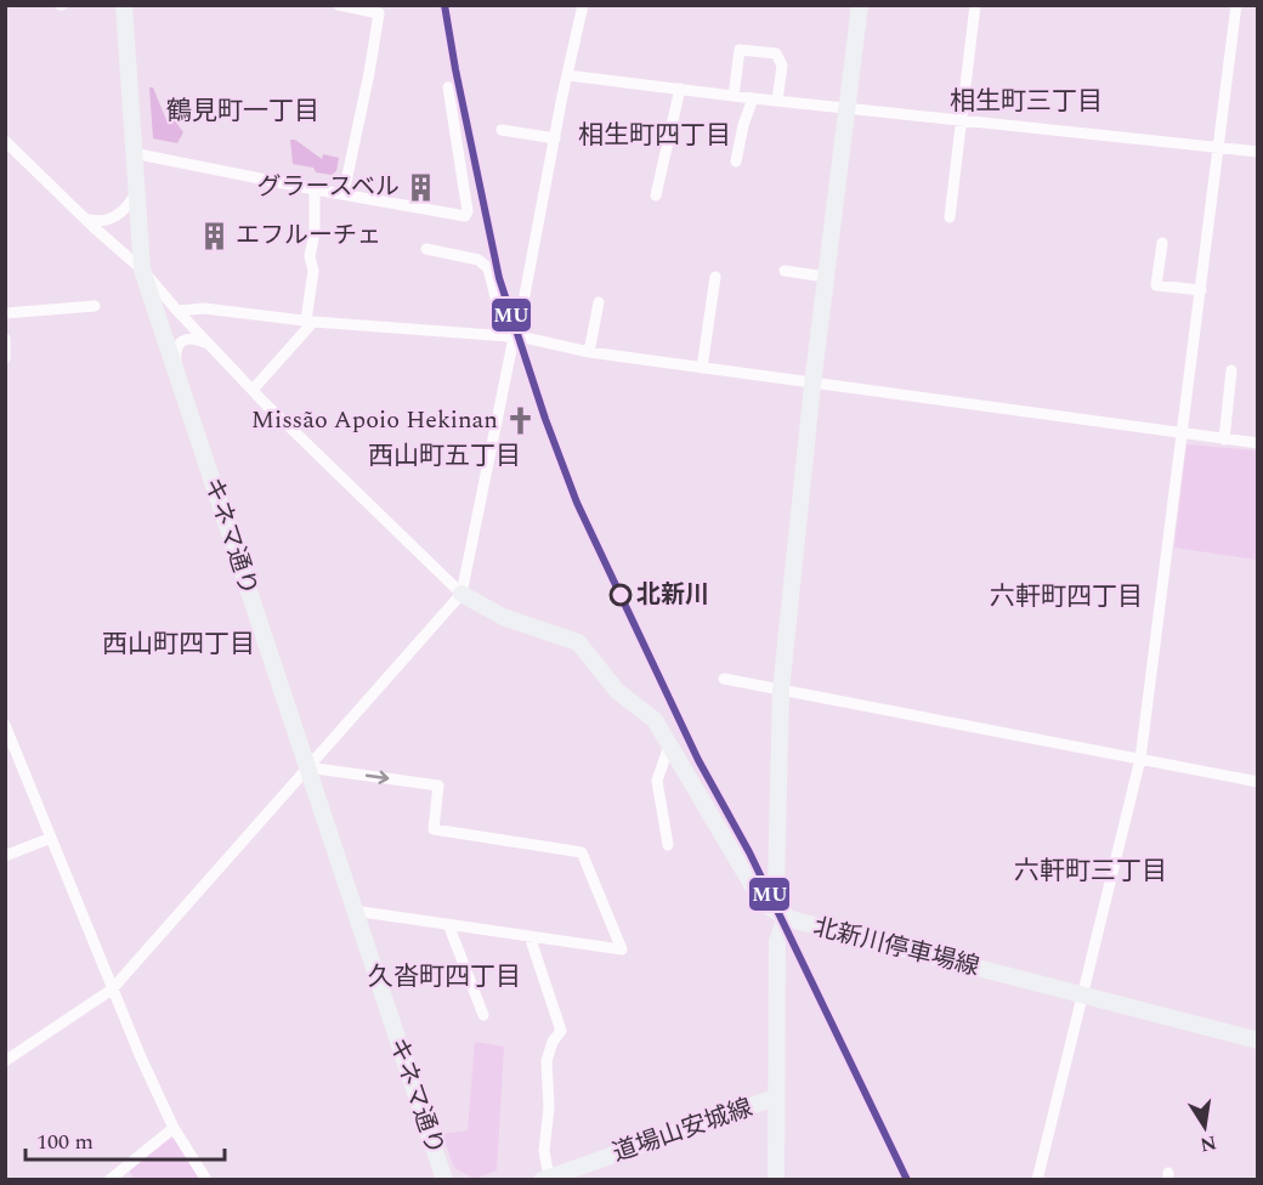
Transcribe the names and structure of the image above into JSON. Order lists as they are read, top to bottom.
{
  "streets": {
    "street": ["キネマ通り", "北新川停車場線", "道場山安城線"]
  },
  "crossings": [
    ["北新川停車場線", "道場山安城線"]
  ],
  "districts": [
    "相生町三丁目",
    "鶴見町一丁目",
    "相生町四丁目",
    "西山町五丁目",
    "六軒町四丁目",
    "西山町四丁目",
    "六軒町三丁目",
    "久沓町四丁目"
  ],
  "places": {
    "building": ["グラースベル", "エフルーチェ"],
    "church": ["Missão Apoio Hekinan"],
    "other": ["北新川"]
  },
  "lines": ["transit line MU"],
  "scale_bar": "100 m",
  "north": "bottom"
}
